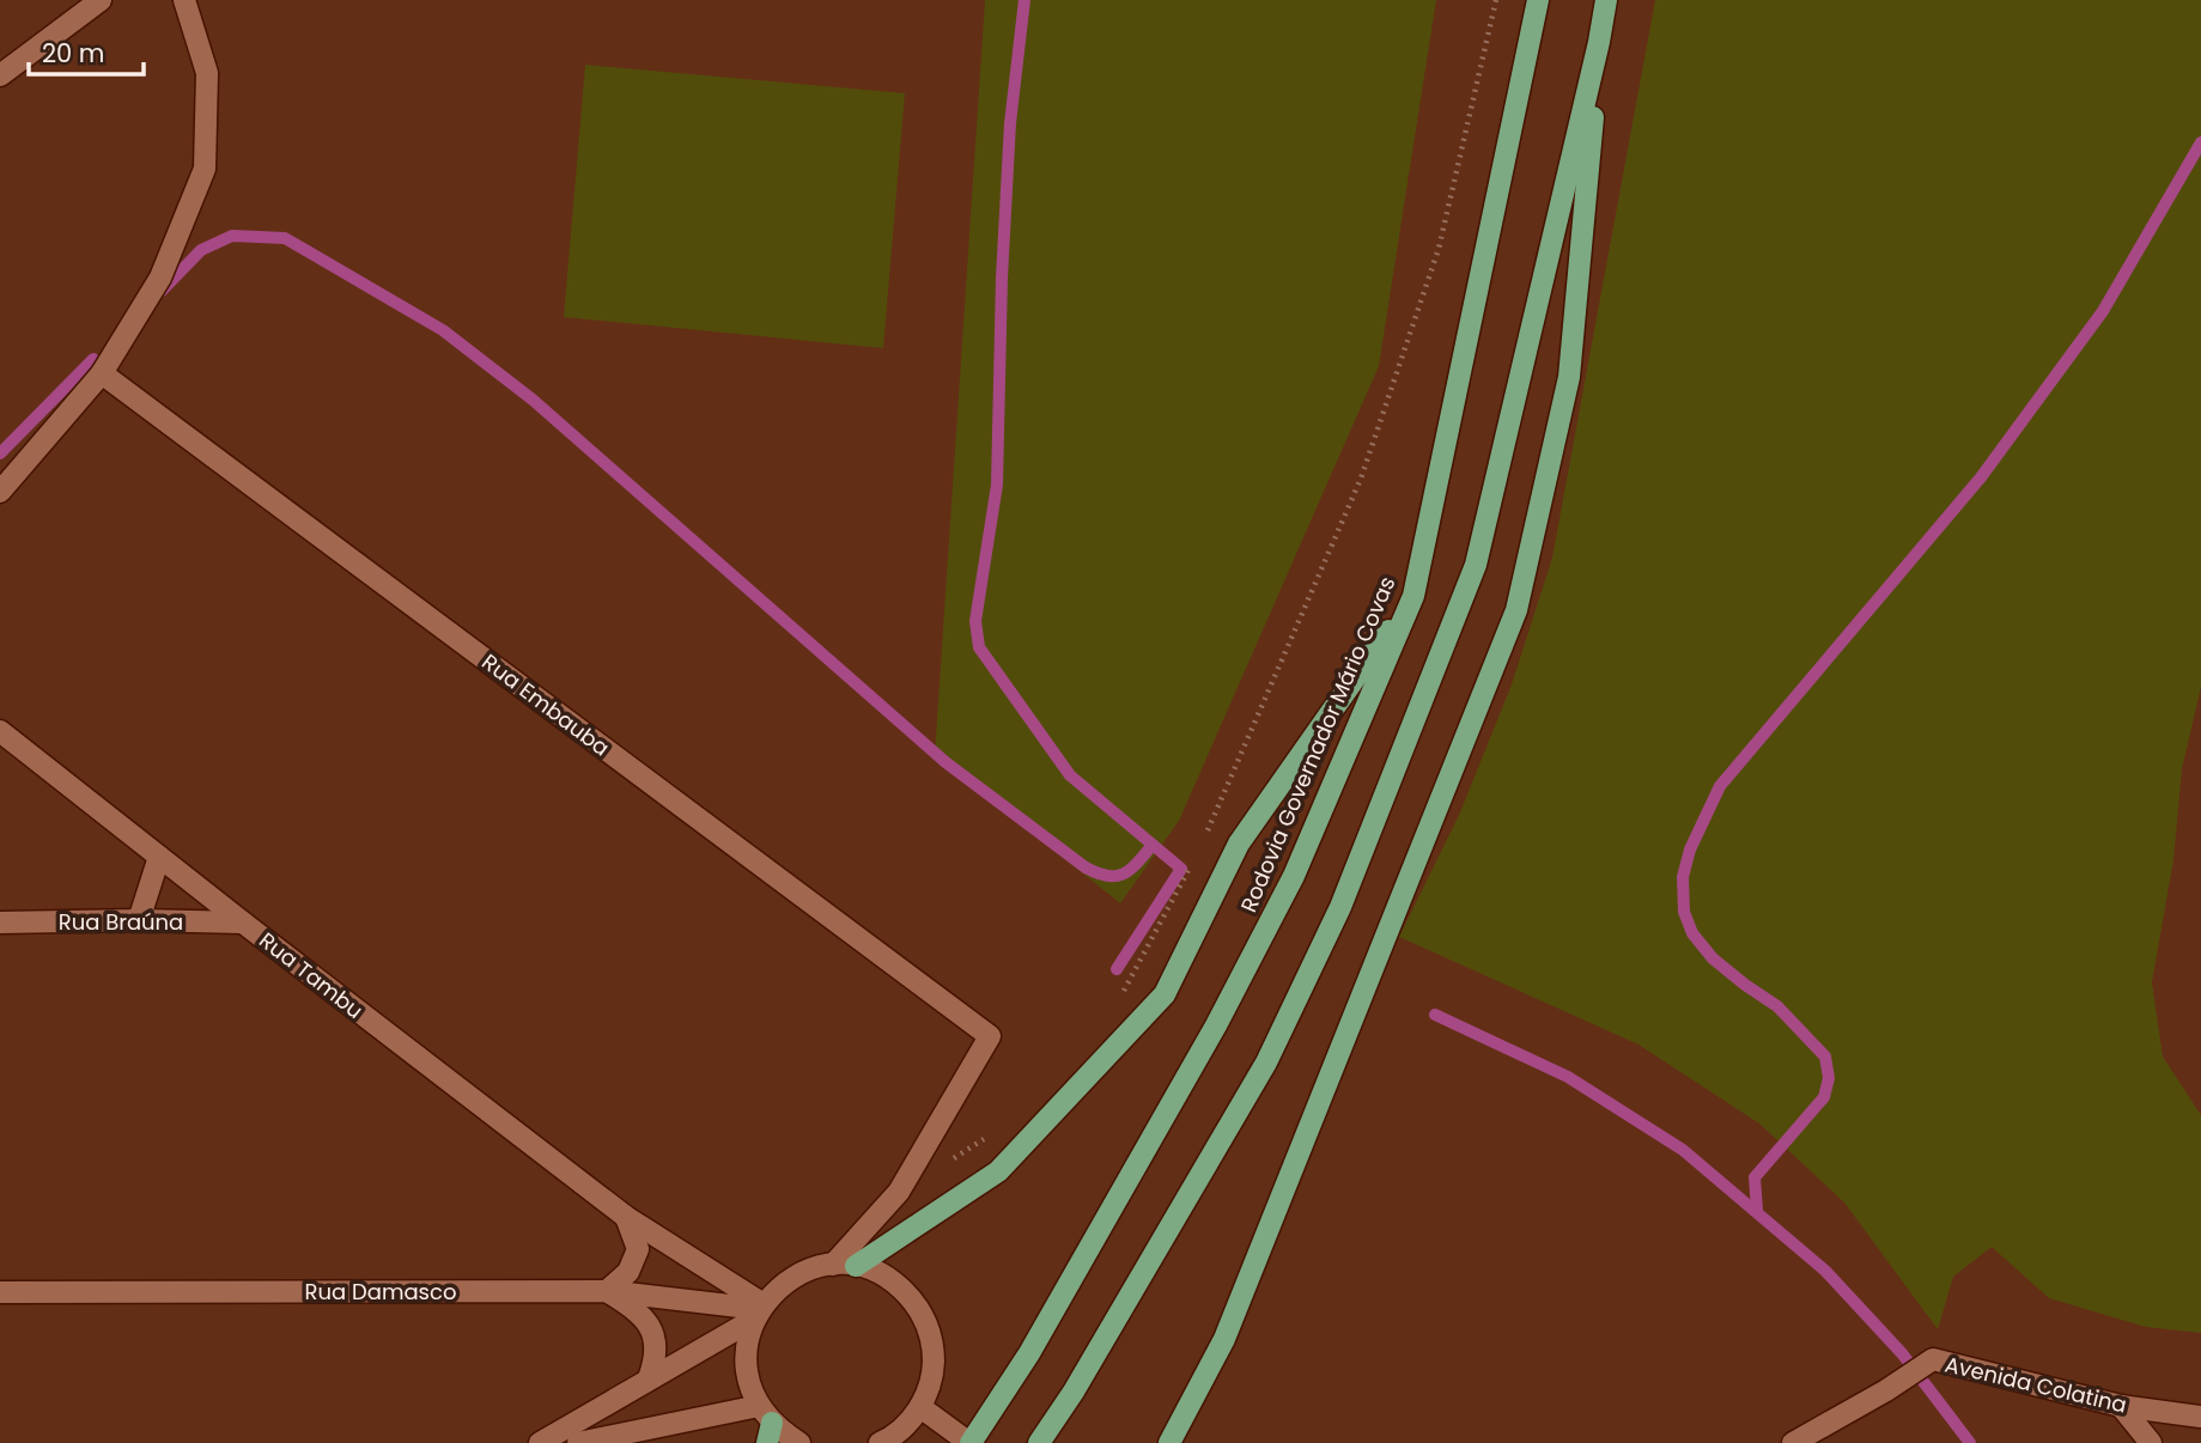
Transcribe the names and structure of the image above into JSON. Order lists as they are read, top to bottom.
{
  "streets": {
    "main road": ["Rodovia Governador Mário Covas"],
    "street": [
      "Rua Embauba",
      "Rua Braúna",
      "Rua Tambu",
      "Rua Damasco",
      "Avenida Colatina"
    ]
  },
  "crossings": [
    ["Rua Braúna", "Rua Tambu"],
    ["Rua Tambu", "Rua Damasco"]
  ],
  "scale_bar": "20 m"
}
